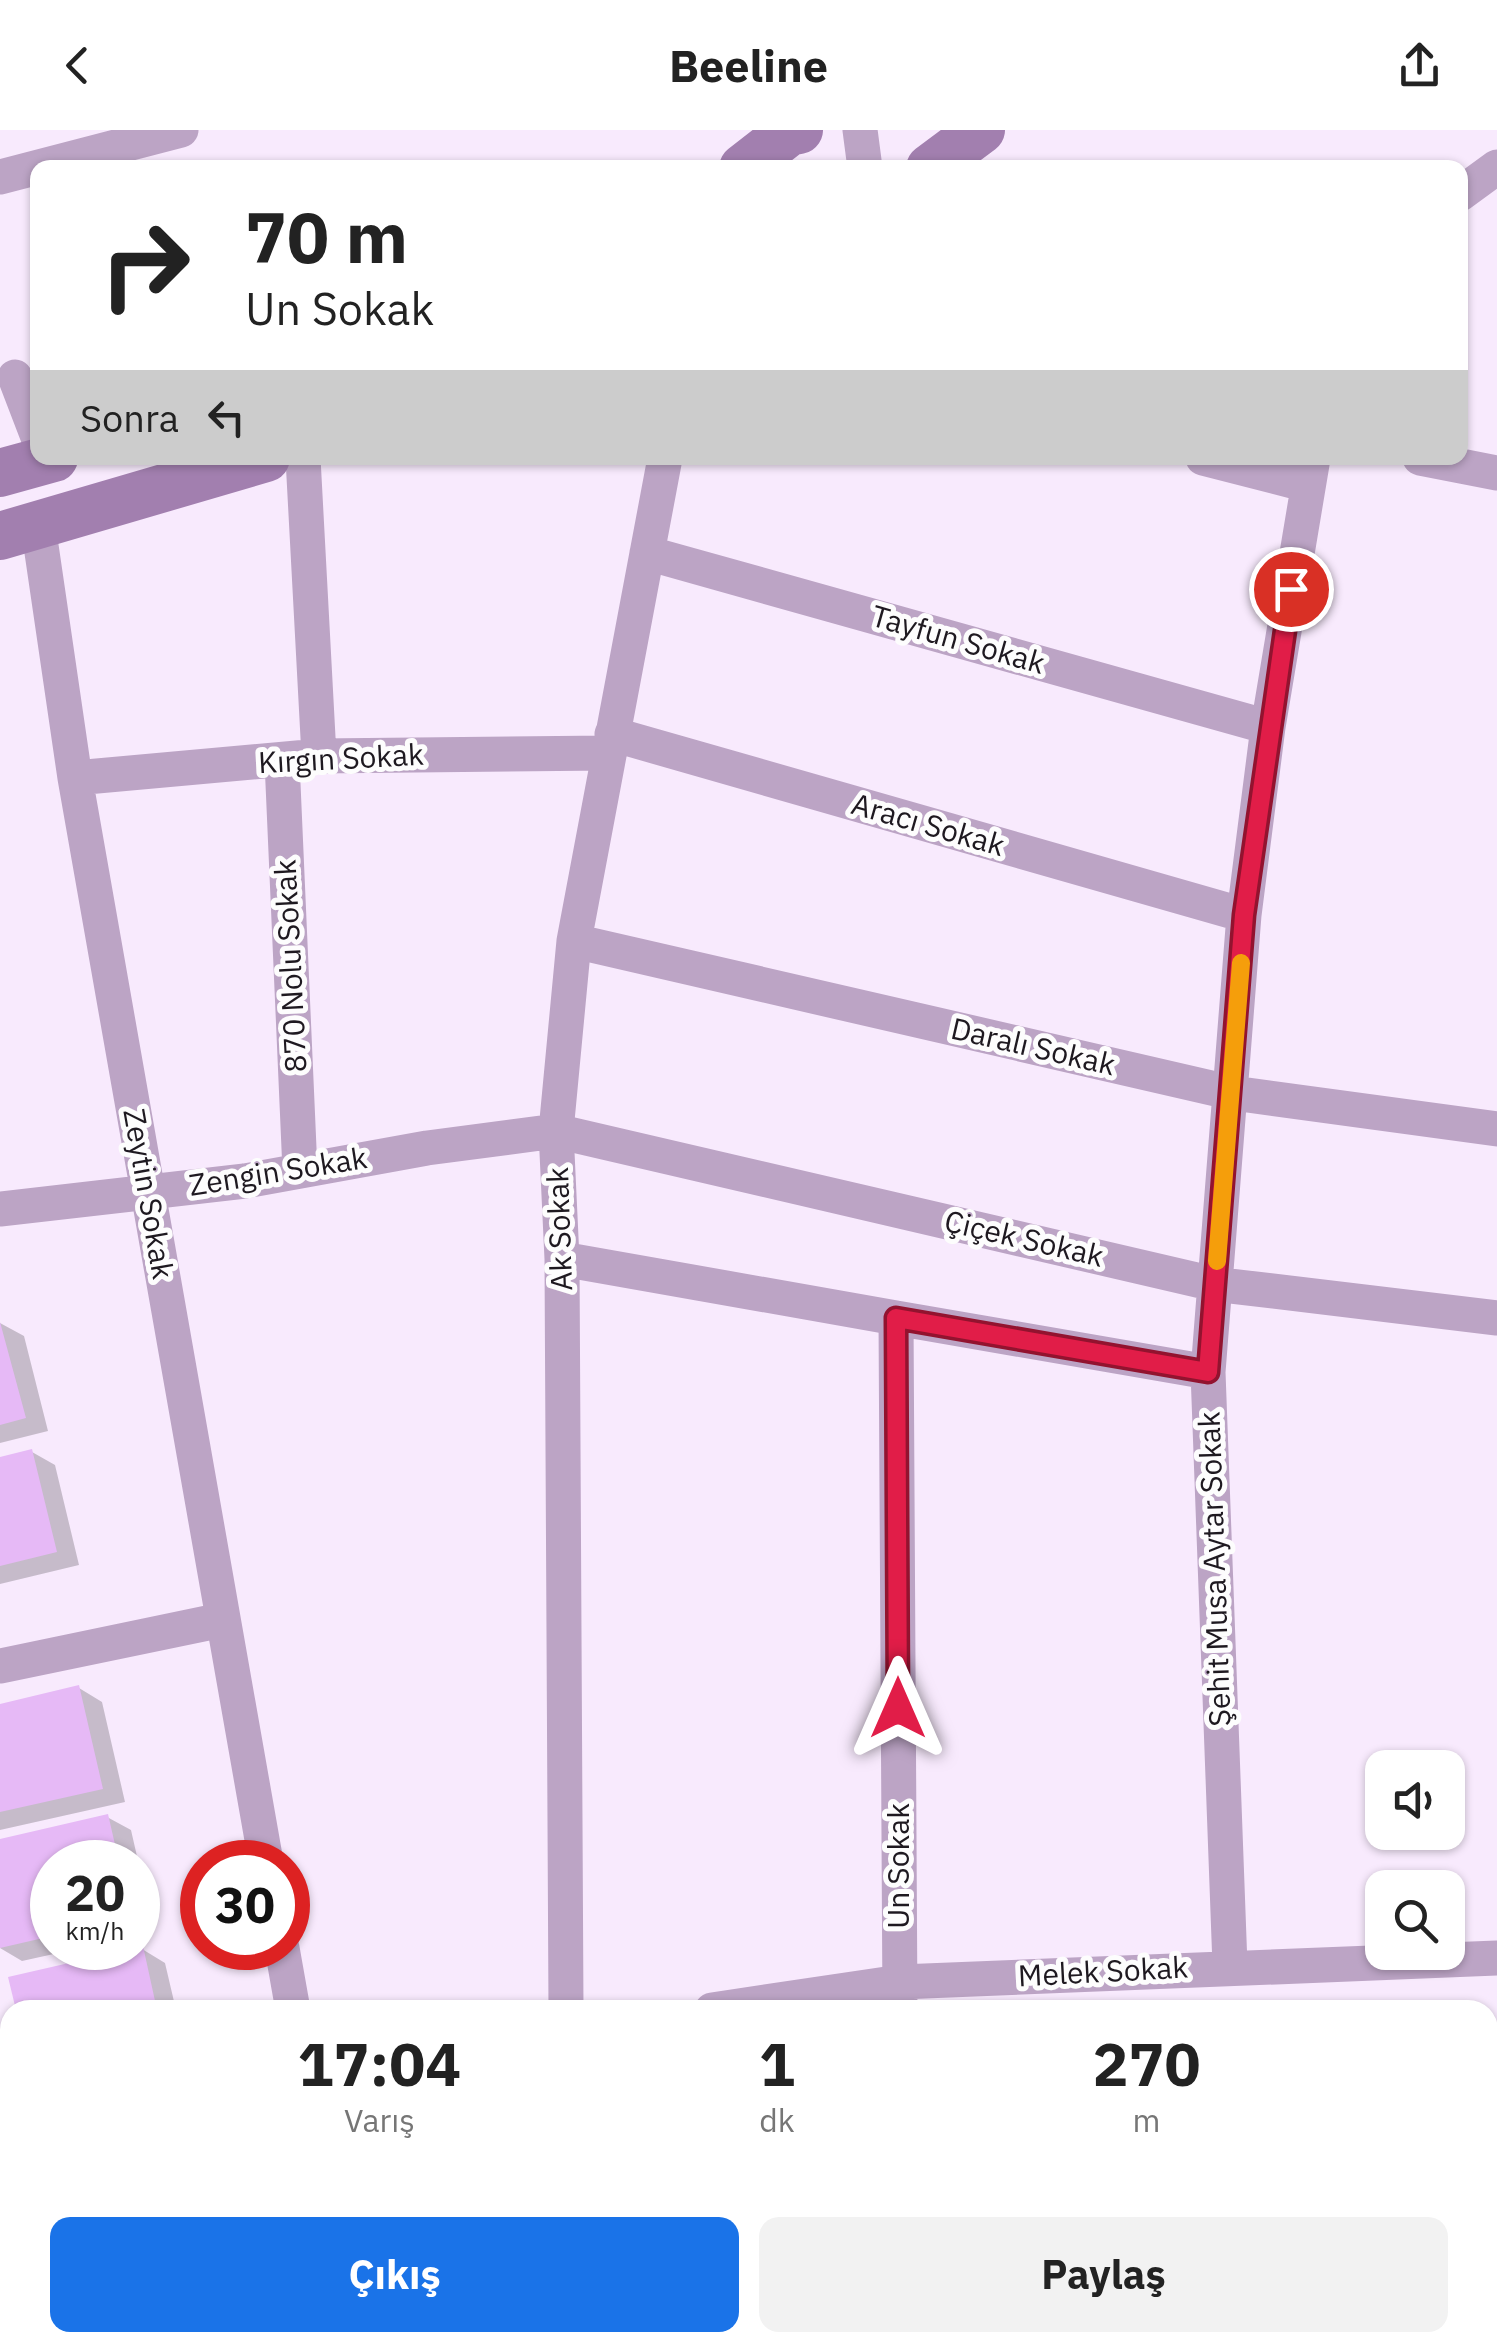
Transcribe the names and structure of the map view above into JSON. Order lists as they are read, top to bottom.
{
  "streets": {
    "street": [
      "Tayfun Sokak",
      "Kırgın Sokak",
      "Aracı Sokak",
      "870 Nolu Sokak",
      "Daralı Sokak",
      "Zengin Sokak",
      "Zeytin Sokak",
      "Ak Sokak",
      "Çiçek Sokak",
      "Şehit Musa Aytar Sokak",
      "Un Sokak",
      "Melek Sokak"
    ]
  },
  "crossings": [
    ["Tayfun Sokak", "Ak Sokak"],
    ["Tayfun Sokak", "Şehit Musa Aytar Sokak"],
    ["Kırgın Sokak", "Aracı Sokak"],
    ["Kırgın Sokak", "870 Nolu Sokak"],
    ["Kırgın Sokak", "Zeytin Sokak"],
    ["Kırgın Sokak", "Ak Sokak"],
    ["Aracı Sokak", "Ak Sokak"],
    ["Aracı Sokak", "Şehit Musa Aytar Sokak"],
    ["870 Nolu Sokak", "Zengin Sokak"],
    ["Daralı Sokak", "Ak Sokak"],
    ["Daralı Sokak", "Şehit Musa Aytar Sokak"],
    ["Zengin Sokak", "Zeytin Sokak"],
    ["Zengin Sokak", "Ak Sokak"],
    ["Zengin Sokak", "Çiçek Sokak"],
    ["Ak Sokak", "Çiçek Sokak"],
    ["Çiçek Sokak", "Şehit Musa Aytar Sokak"],
    ["Şehit Musa Aytar Sokak", "Melek Sokak"],
    ["Un Sokak", "Melek Sokak"]
  ],
  "page": {
    "header": "Beeline",
    "turn": ["70 m", "Un Sokak"],
    "then": "Sonra",
    "speed": "20 km/h",
    "limit": "30",
    "eta": [
      "17:04",
      "Varış",
      "1",
      "dk",
      "270",
      "m"
    ],
    "buttons": ["Çıkış", "Paylaş"]
  }
}
